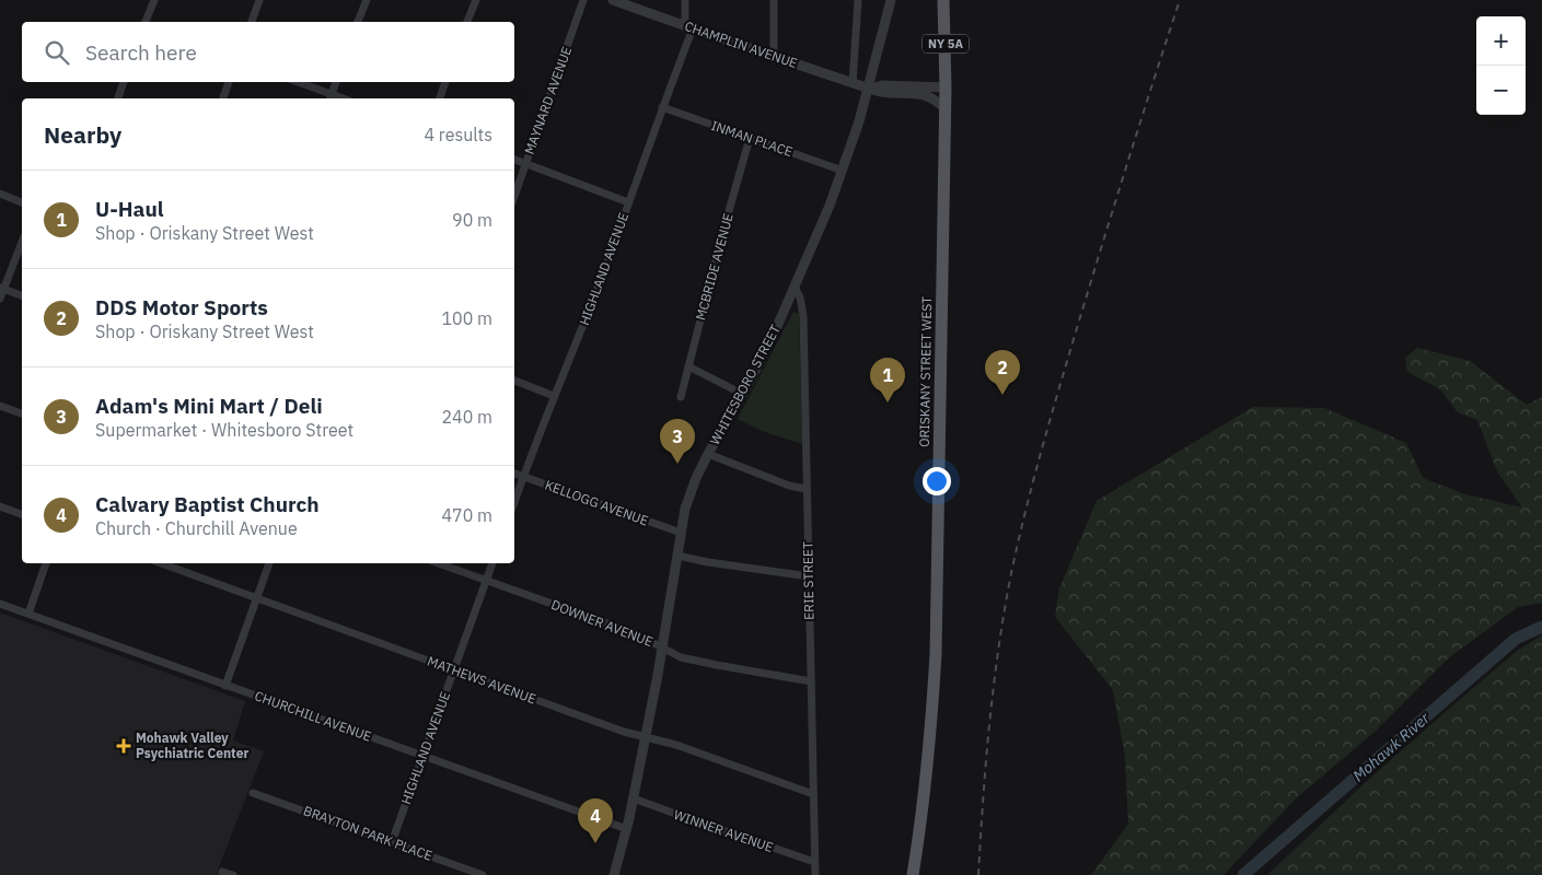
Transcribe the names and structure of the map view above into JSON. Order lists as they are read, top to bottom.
{
  "streets": {
    "main road": ["NY 5A", "ORISKANY STREET WEST"],
    "street": [
      "CHAMPLIN AVENUE",
      "MAYNARD AVENUE",
      "INMAN PLACE",
      "MCBRIDE AVENUE",
      "HIGHLAND AVENUE",
      "WHITESBORO STREET",
      "KELLOGG AVENUE",
      "ERIE STREET",
      "DOWNER AVENUE",
      "MATHEWS AVENUE",
      "CHURCHILL AVENUE",
      "WINNER AVENUE",
      "BRAYTON PARK PLACE"
    ]
  },
  "crossings": [
    ["CHAMPLIN AVENUE", "HIGHLAND AVENUE"],
    ["CHAMPLIN AVENUE", "ORISKANY STREET WEST"],
    ["CHAMPLIN AVENUE", "WHITESBORO STREET"],
    ["INMAN PLACE", "MCBRIDE AVENUE"],
    ["INMAN PLACE", "HIGHLAND AVENUE"],
    ["INMAN PLACE", "WHITESBORO STREET"],
    ["HIGHLAND AVENUE", "KELLOGG AVENUE"],
    ["HIGHLAND AVENUE", "DOWNER AVENUE"],
    ["HIGHLAND AVENUE", "MATHEWS AVENUE"],
    ["HIGHLAND AVENUE", "CHURCHILL AVENUE"],
    ["HIGHLAND AVENUE", "BRAYTON PARK PLACE"],
    ["WHITESBORO STREET", "KELLOGG AVENUE"],
    ["WHITESBORO STREET", "ERIE STREET"],
    ["WHITESBORO STREET", "DOWNER AVENUE"],
    ["WHITESBORO STREET", "MATHEWS AVENUE"],
    ["WHITESBORO STREET", "CHURCHILL AVENUE"],
    ["WHITESBORO STREET", "WINNER AVENUE"],
    ["ERIE STREET", "DOWNER AVENUE"],
    ["ERIE STREET", "MATHEWS AVENUE"],
    ["ERIE STREET", "WINNER AVENUE"]
  ],
  "water": ["Mohawk River"],
  "places": {
    "health": ["Mohawk Valley Psychiatric Center"]
  },
  "page": {
    "map_buttons": ["+", "−"],
    "search": "Search here",
    "heading": ["Nearby", "4 results"],
    "list": [
      {
        "mark": "1",
        "name": "U-Haul",
        "note": "Shop · Oriskany Street West",
        "value": "90 m"
      },
      {
        "mark": "2",
        "name": "DDS Motor Sports",
        "note": "Shop · Oriskany Street West",
        "value": "100 m"
      },
      {
        "mark": "3",
        "name": "Adam's Mini Mart / Deli",
        "note": "Supermarket · Whitesboro Street",
        "value": "240 m"
      },
      {
        "mark": "4",
        "name": "Calvary Baptist Church",
        "note": "Church · Churchill Avenue",
        "value": "470 m"
      }
    ],
    "pins": [
      "2",
      "1",
      "3",
      "4"
    ]
  }
}
